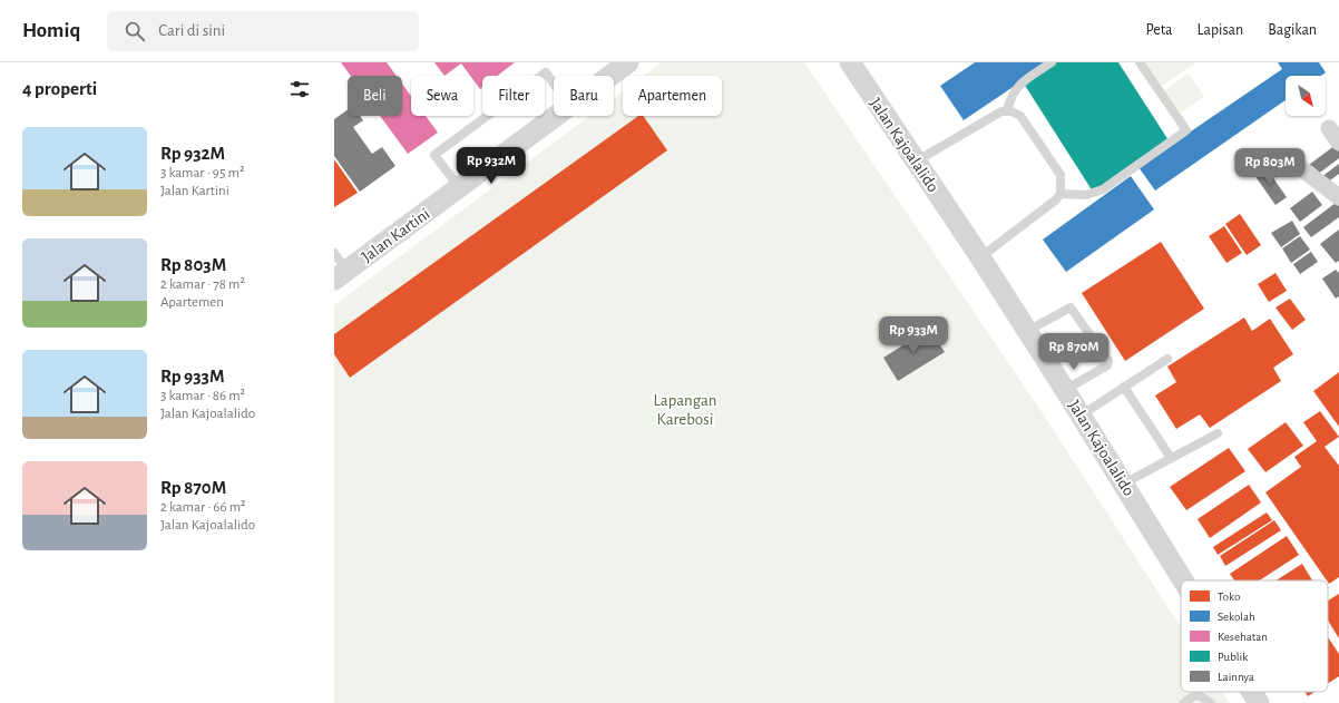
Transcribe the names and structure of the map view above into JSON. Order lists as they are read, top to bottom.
{
  "streets": {
    "street": ["Jalan Kajoalalido", "Jalan Kartini"]
  },
  "parks": ["Lapangan Karebosi"],
  "legend": [
    "Toko",
    "Sekolah",
    "Kesehatan",
    "Publik",
    "Lainnya"
  ],
  "north": "bottom right",
  "page": {
    "header": "Homiq",
    "search": "Cari di sini",
    "nav": ["Peta", "Lapisan", "Bagikan"],
    "heading": "4 properti",
    "chip": [
      "Beli",
      "Sewa",
      "Filter",
      "Baru",
      "Apartemen"
    ],
    "list": [
      {
        "name": "Rp 932M",
        "note": "3 kamar · 95 m² · Jalan Kartini"
      },
      {
        "name": "Rp 803M",
        "note": "2 kamar · 78 m² · Apartemen"
      },
      {
        "name": "Rp 933M",
        "note": "3 kamar · 86 m² · Jalan Kajoalalido"
      },
      {
        "name": "Rp 870M",
        "note": "2 kamar · 66 m² · Jalan Kajoalalido"
      }
    ],
    "price": [
      "Rp 932M",
      "Rp 803M",
      "Rp 933M",
      "Rp 870M"
    ]
  }
}
